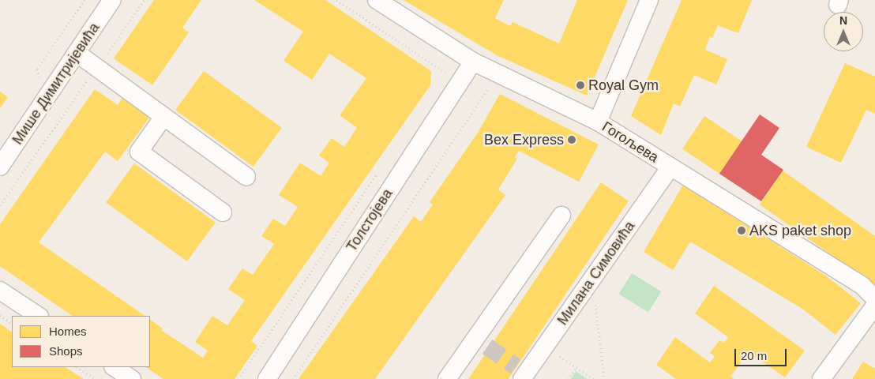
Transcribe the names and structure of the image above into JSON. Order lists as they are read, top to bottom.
{
  "streets": {
    "street": [
      "Мише Димитријевића",
      "Гогољева",
      "Толстојева",
      "Милана Симовића"
    ]
  },
  "crossings": [
    ["Гогољева", "Толстојева"],
    ["Гогољева", "Милана Симовића"]
  ],
  "places": ["Royal Gym", "Bex Express", "AKS paket shop"],
  "legend": ["Homes", "Shops"],
  "scale_bar": "20 m",
  "north": "top"
}
